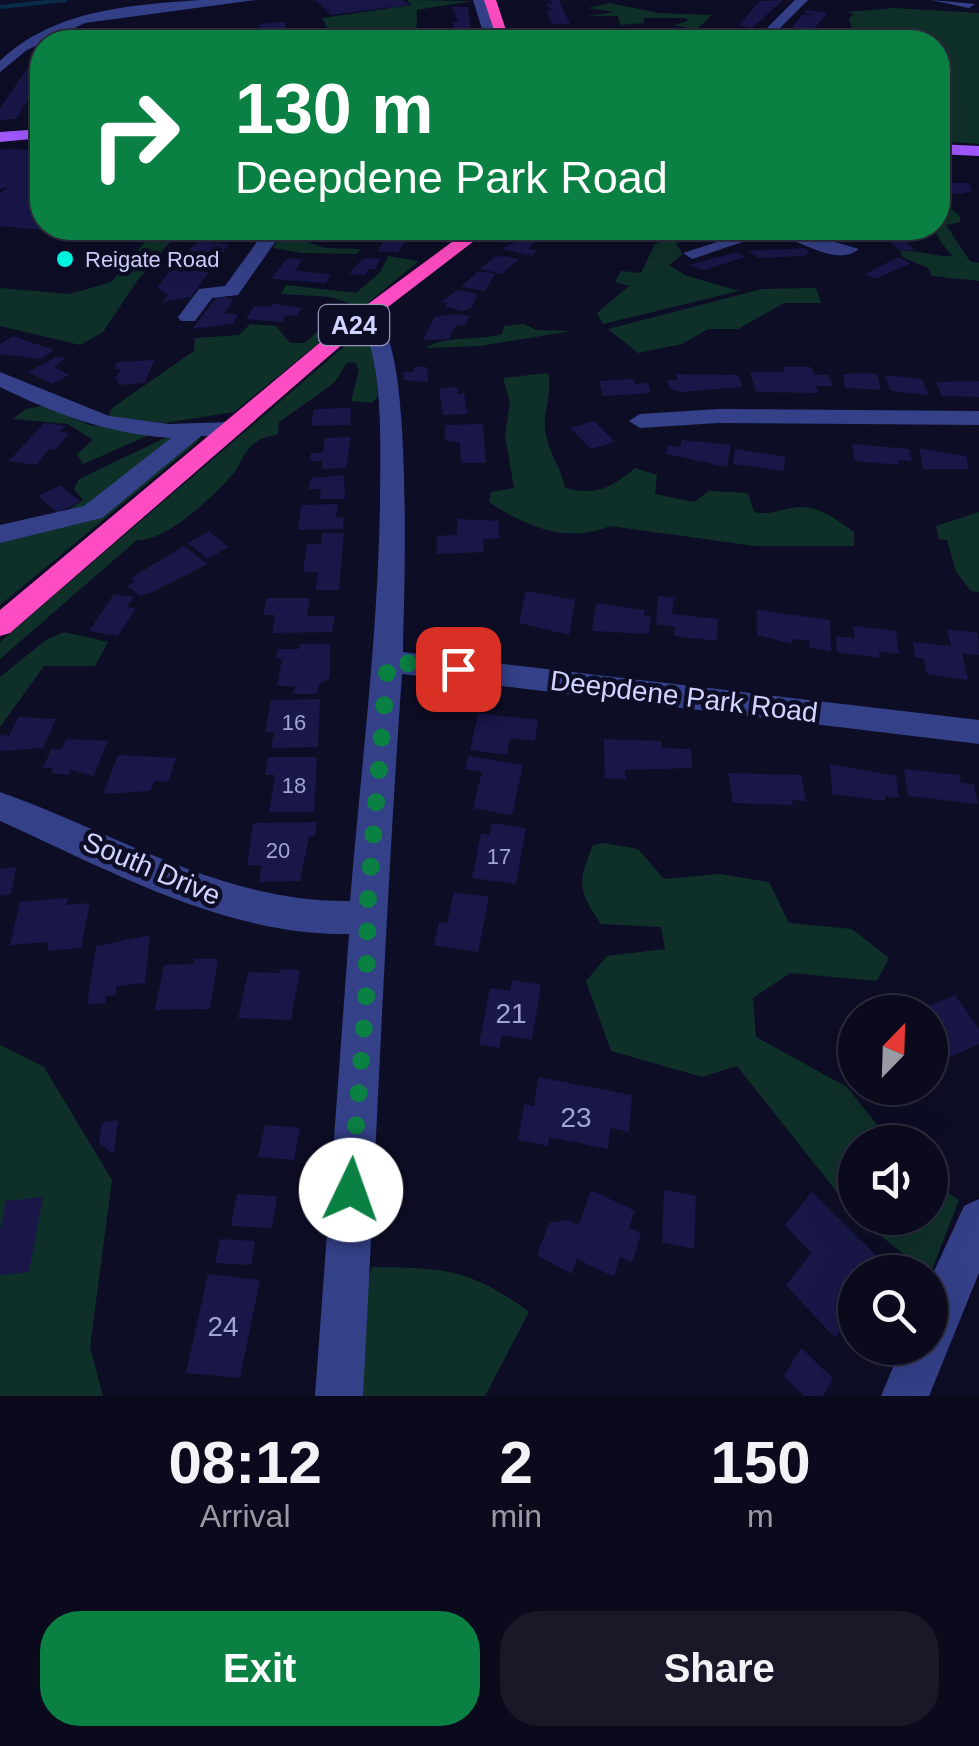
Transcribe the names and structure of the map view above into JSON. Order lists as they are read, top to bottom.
{
  "streets": {
    "highway": ["A24"],
    "street": ["Deepdene Park Road", "South Drive"]
  },
  "places": ["Reigate Road"],
  "house_numbers": [
    "16",
    "18",
    "20",
    "17",
    "21",
    "23",
    "24"
  ],
  "north": "top right",
  "page": {
    "turn": ["130 m", "Deepdene Park Road"],
    "eta": [
      "08:12",
      "Arrival",
      "2",
      "min",
      "150",
      "m"
    ],
    "buttons": ["Exit", "Share"]
  }
}
